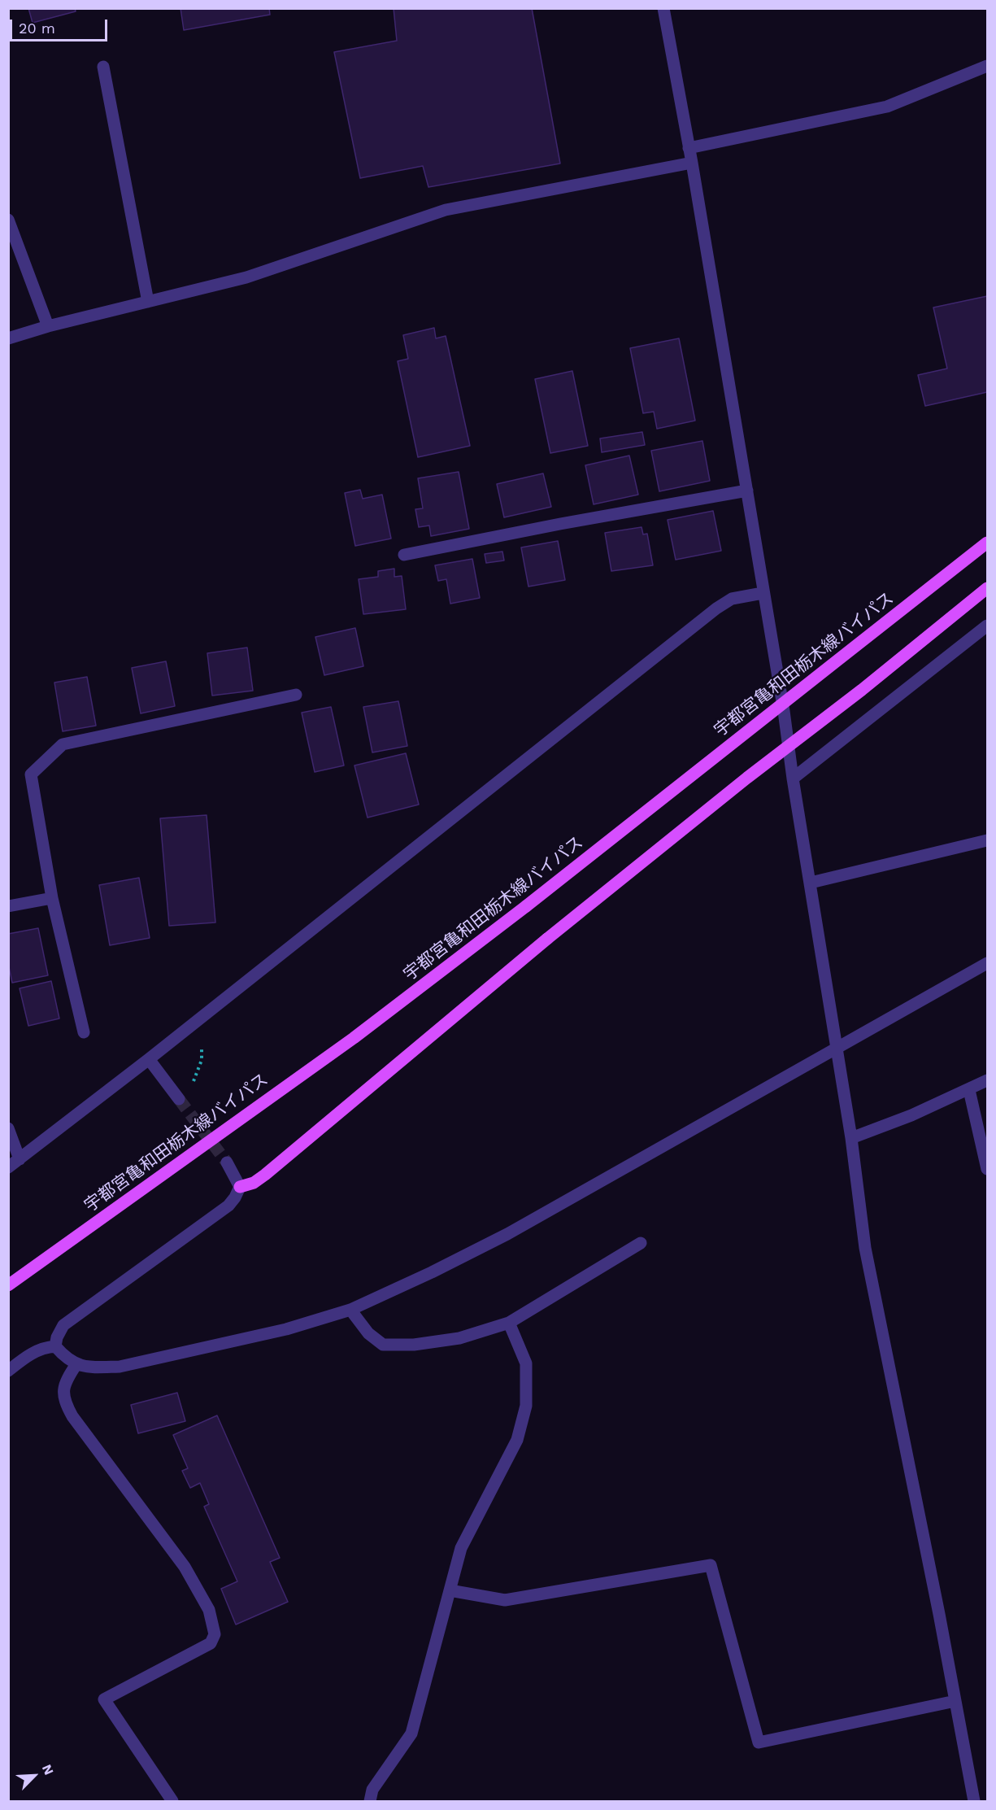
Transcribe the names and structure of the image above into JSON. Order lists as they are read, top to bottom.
{
  "streets": {
    "main road": ["宇都宮亀和田栃木線バイパス"]
  },
  "scale_bar": "20 m",
  "north": "top right"
}
